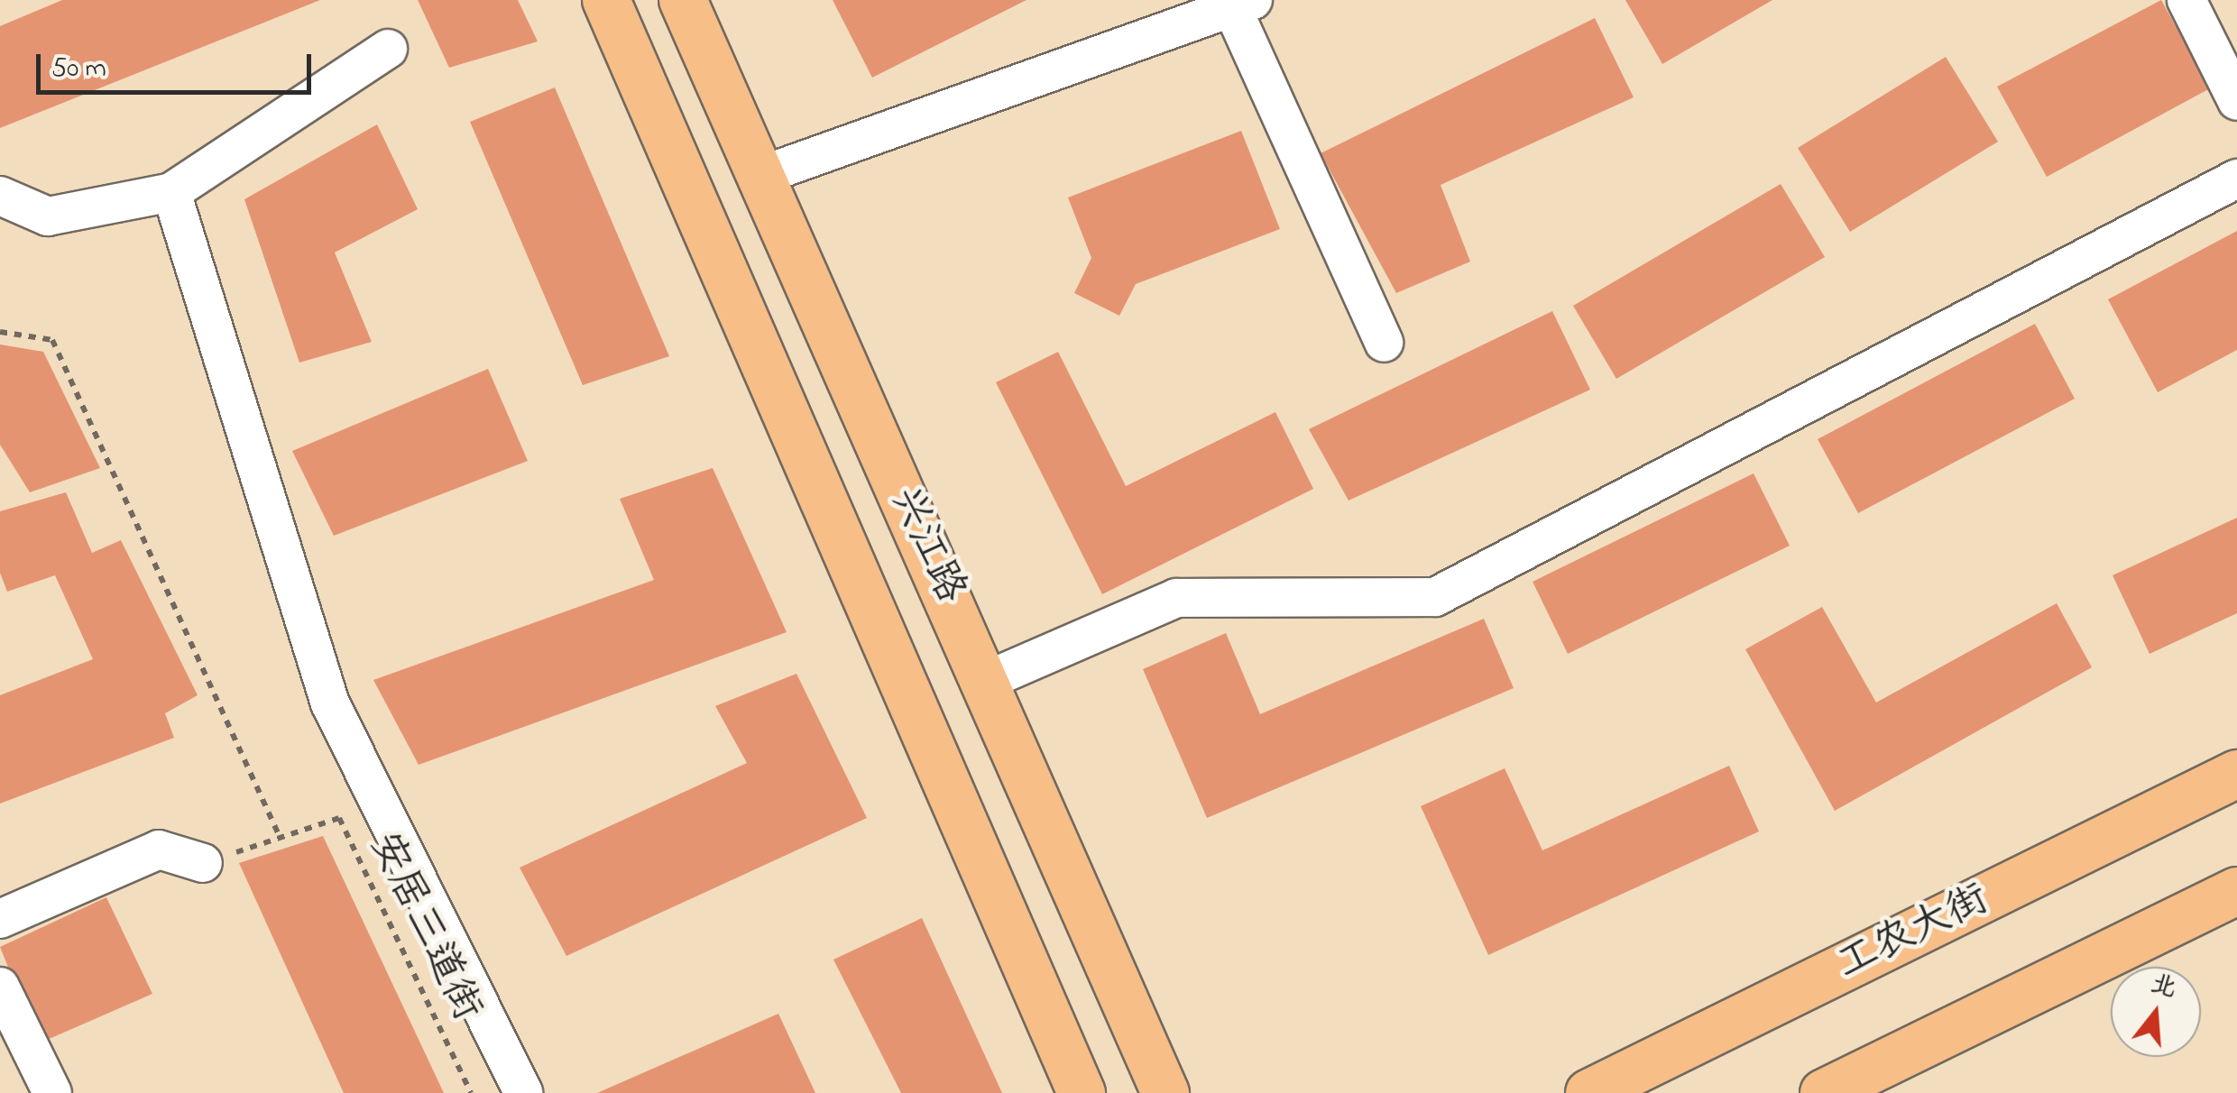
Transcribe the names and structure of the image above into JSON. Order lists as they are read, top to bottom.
{
  "streets": {
    "main road": ["兴江路", "工农大街"],
    "path": ["安居三道街"]
  },
  "scale_bar": "50 m",
  "north": "top"
}
